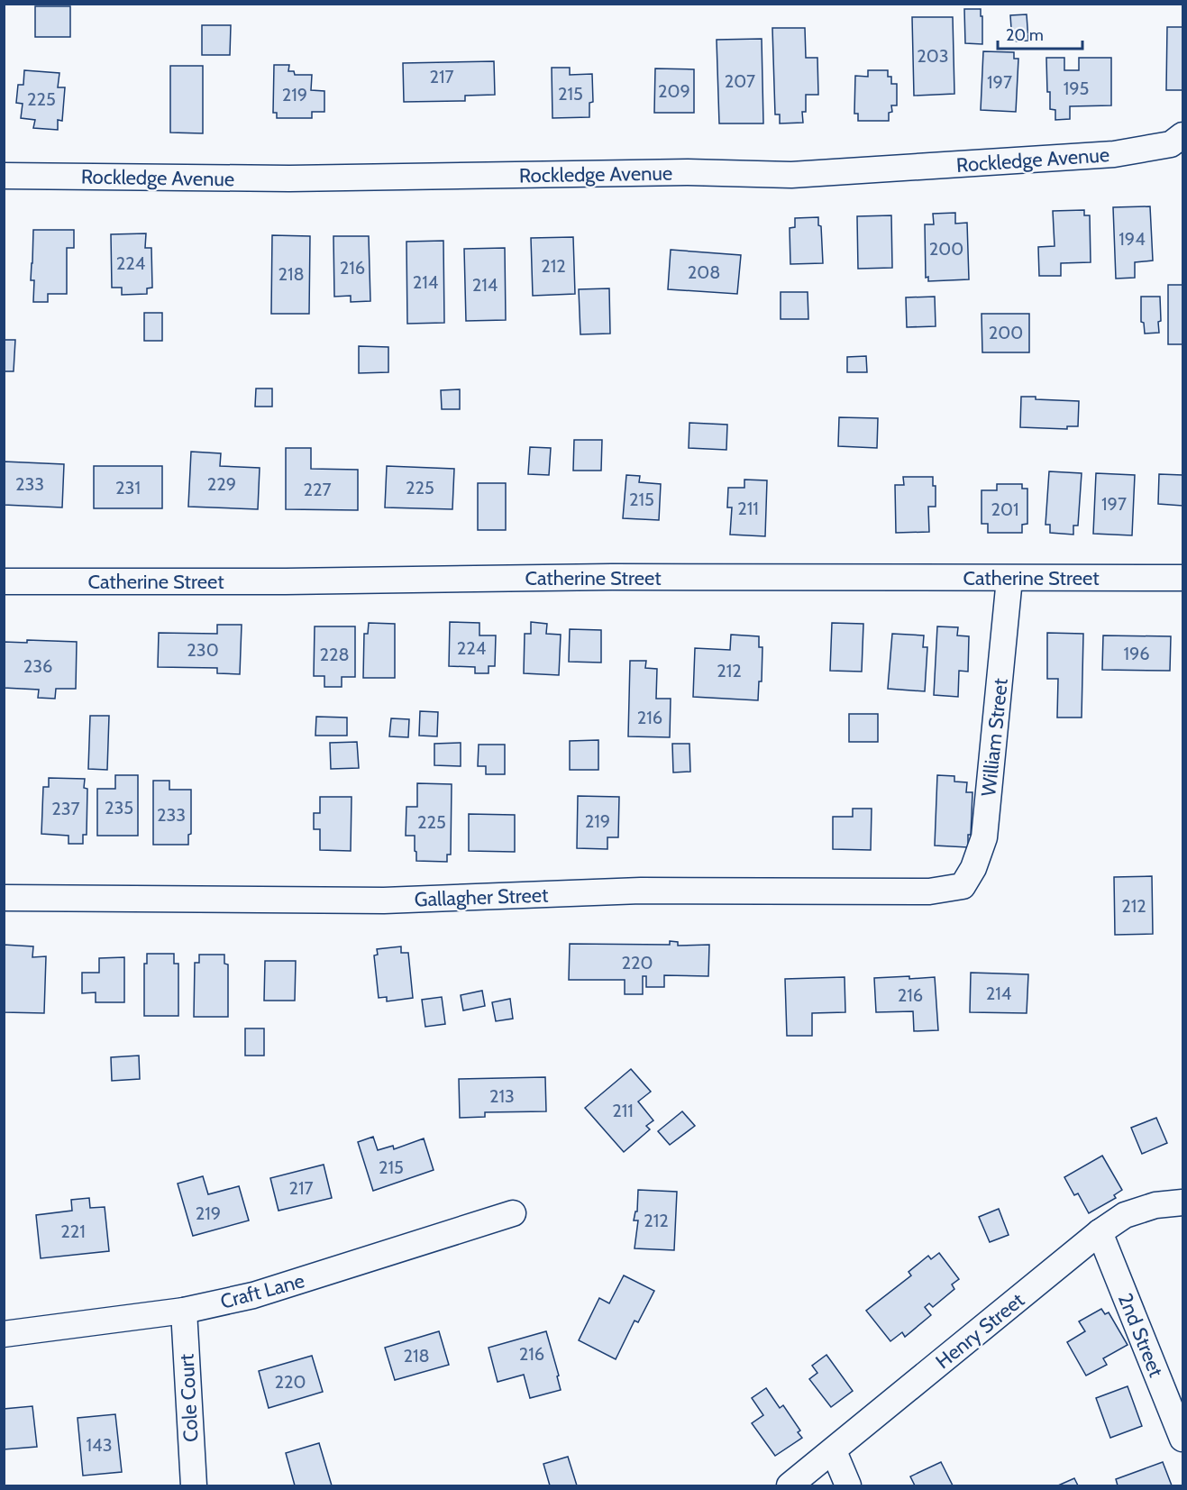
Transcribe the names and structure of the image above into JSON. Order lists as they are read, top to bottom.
{
  "streets": {
    "street": [
      "Rockledge Avenue",
      "Catherine Street",
      "William Street",
      "Gallagher Street",
      "Craft Lane",
      "Henry Street",
      "2nd Street",
      "Cole Court"
    ]
  },
  "crossings": [
    ["Catherine Street", "William Street"],
    ["William Street", "Gallagher Street"],
    ["Craft Lane", "Cole Court"],
    ["Henry Street", "2nd Street"]
  ],
  "house_numbers": [
    "203",
    "217",
    "207",
    "197",
    "195",
    "209",
    "215",
    "219",
    "225",
    "194",
    "200",
    "224",
    "212",
    "216",
    "208",
    "218",
    "214",
    "214",
    "200",
    "233",
    "229",
    "231",
    "225",
    "227",
    "215",
    "197",
    "211",
    "201",
    "224",
    "230",
    "196",
    "228",
    "236",
    "212",
    "216",
    "235",
    "237",
    "233",
    "219",
    "225",
    "212",
    "220",
    "214",
    "216",
    "213",
    "211",
    "215",
    "217",
    "219",
    "212",
    "221",
    "216",
    "218",
    "220",
    "143"
  ],
  "scale_bar": "20 m"
}
